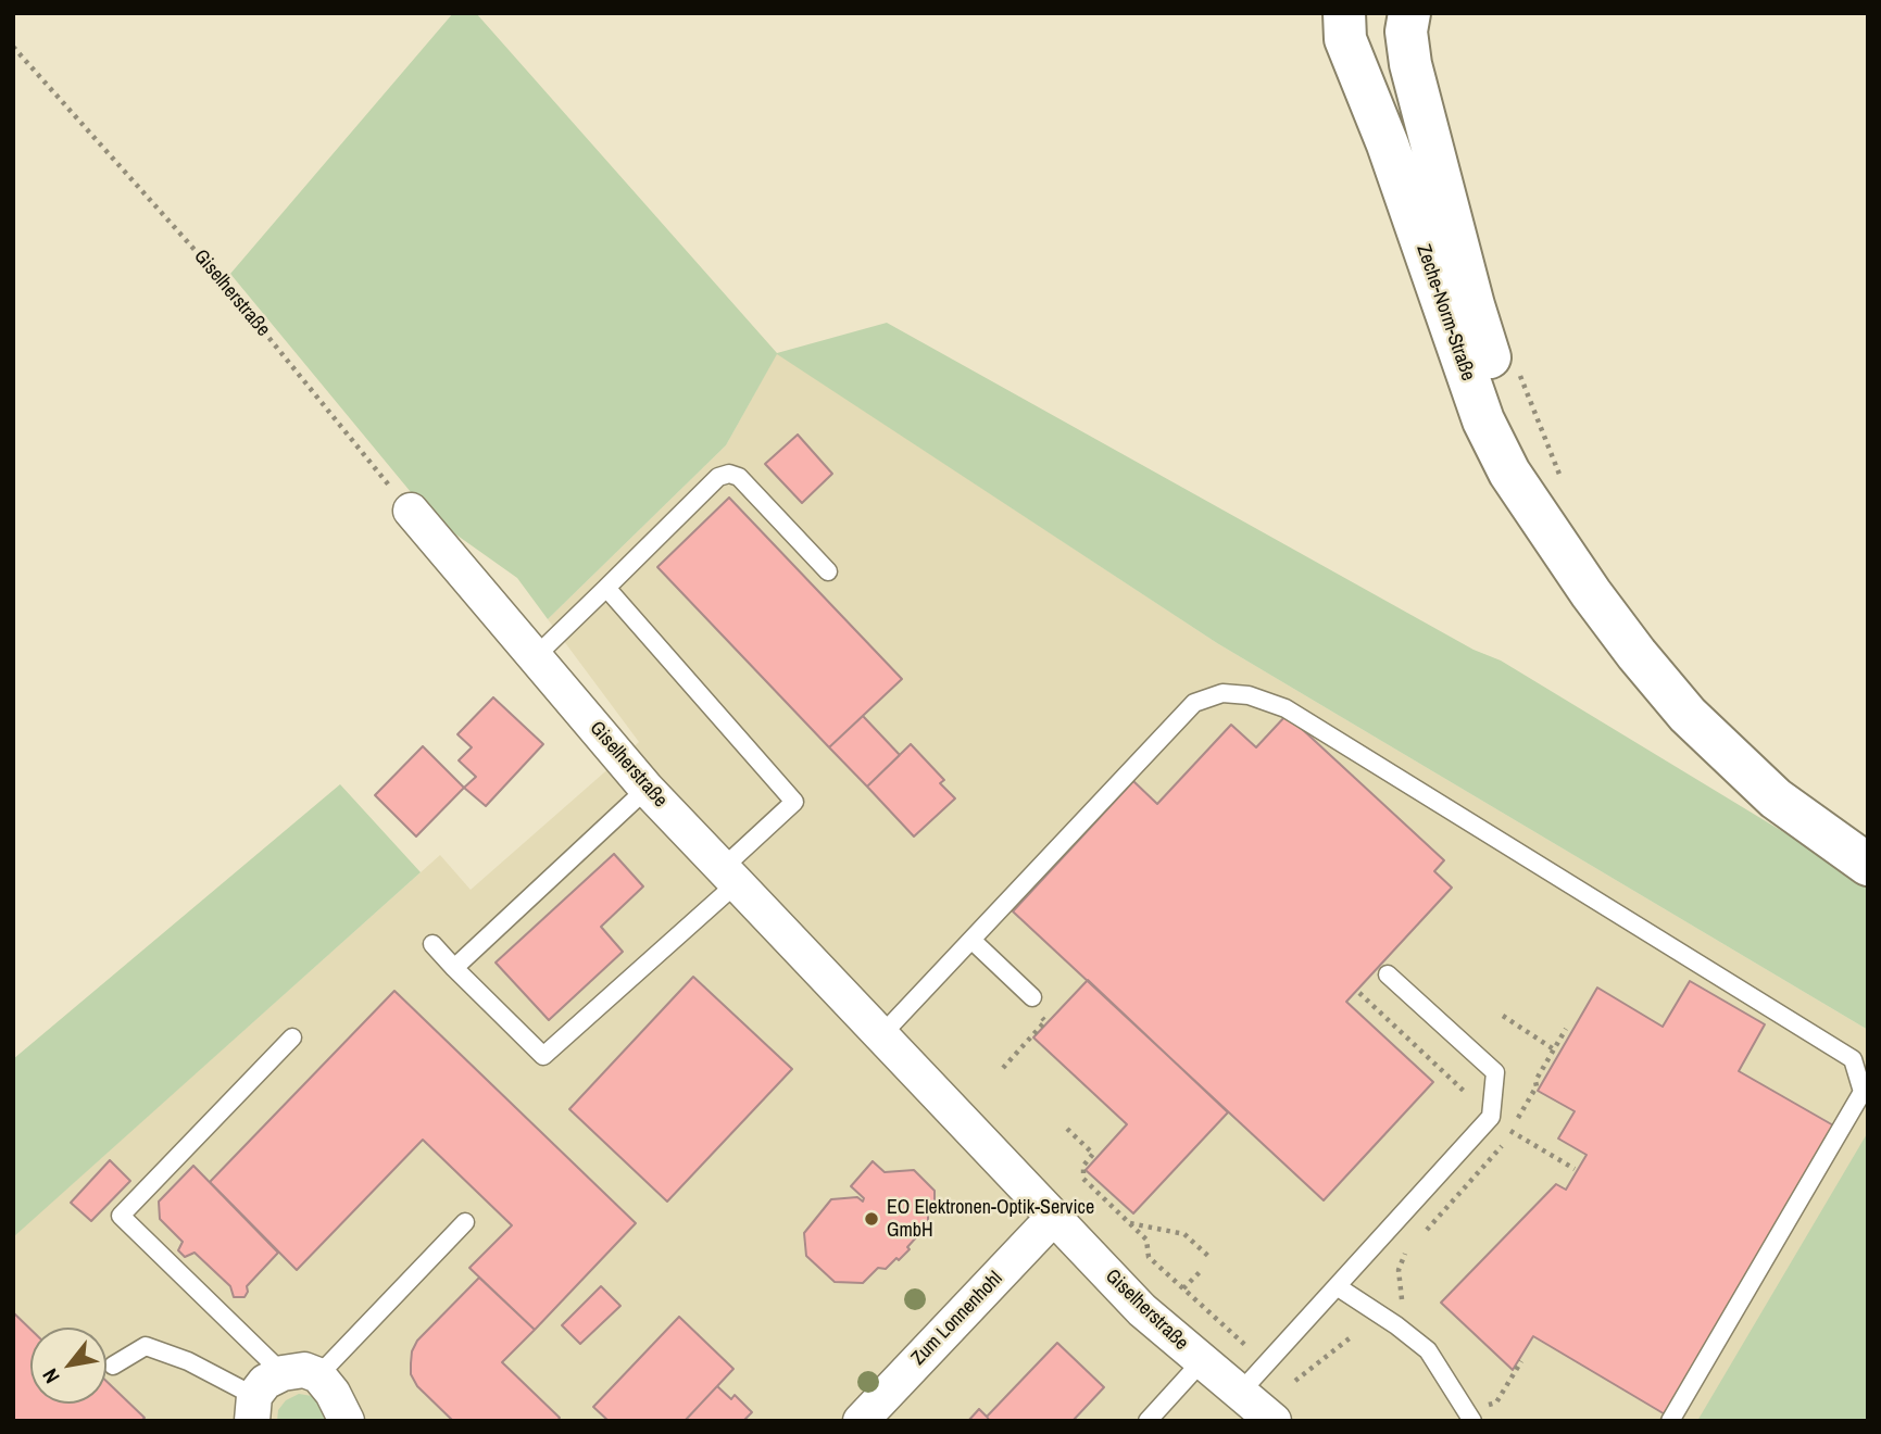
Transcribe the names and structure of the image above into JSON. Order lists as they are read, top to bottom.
{
  "streets": {
    "main road": ["Zeche-Norm-Straße"],
    "street": ["Giselherstraße", "Zum Lonnenhohl"]
  },
  "crossings": [
    ["Giselherstraße", "Zum Lonnenhohl"]
  ],
  "places": ["EO Elektronen-Optik-Service GmbH"],
  "north": "bottom left"
}
